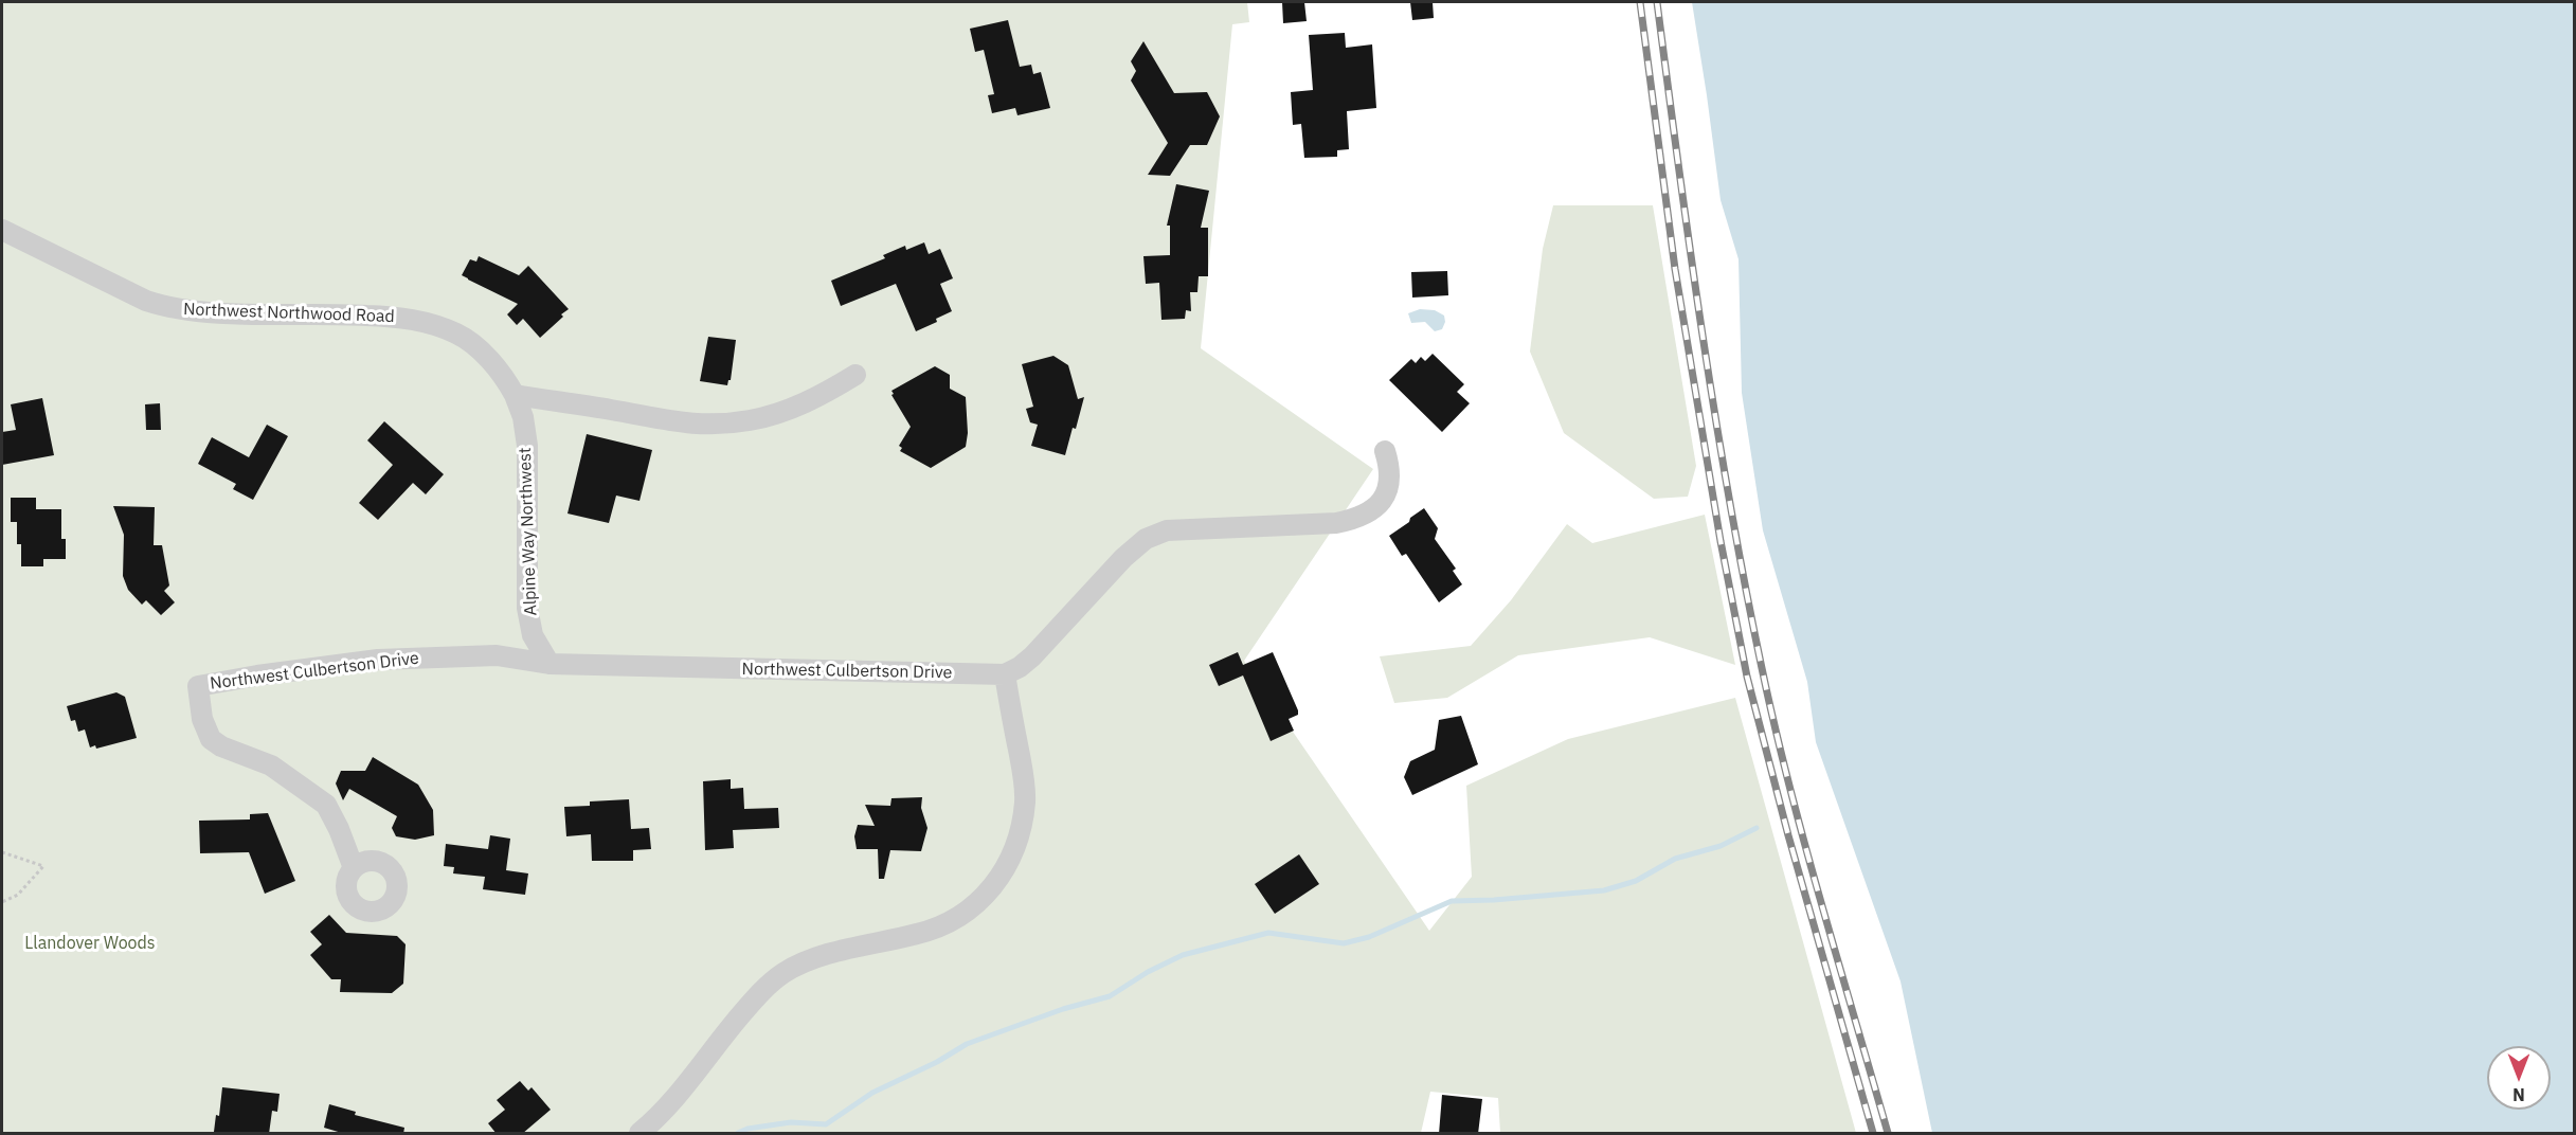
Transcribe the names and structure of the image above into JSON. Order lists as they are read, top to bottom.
{
  "streets": {
    "street": ["Northwest Northwood Road", "Alpine Way Northwest", "Northwest Culbertson Drive"]
  },
  "crossings": [
    ["Northwest Northwood Road", "Alpine Way Northwest"],
    ["Alpine Way Northwest", "Northwest Culbertson Drive"]
  ],
  "parks": ["Llandover Woods"],
  "north": "bottom"
}
